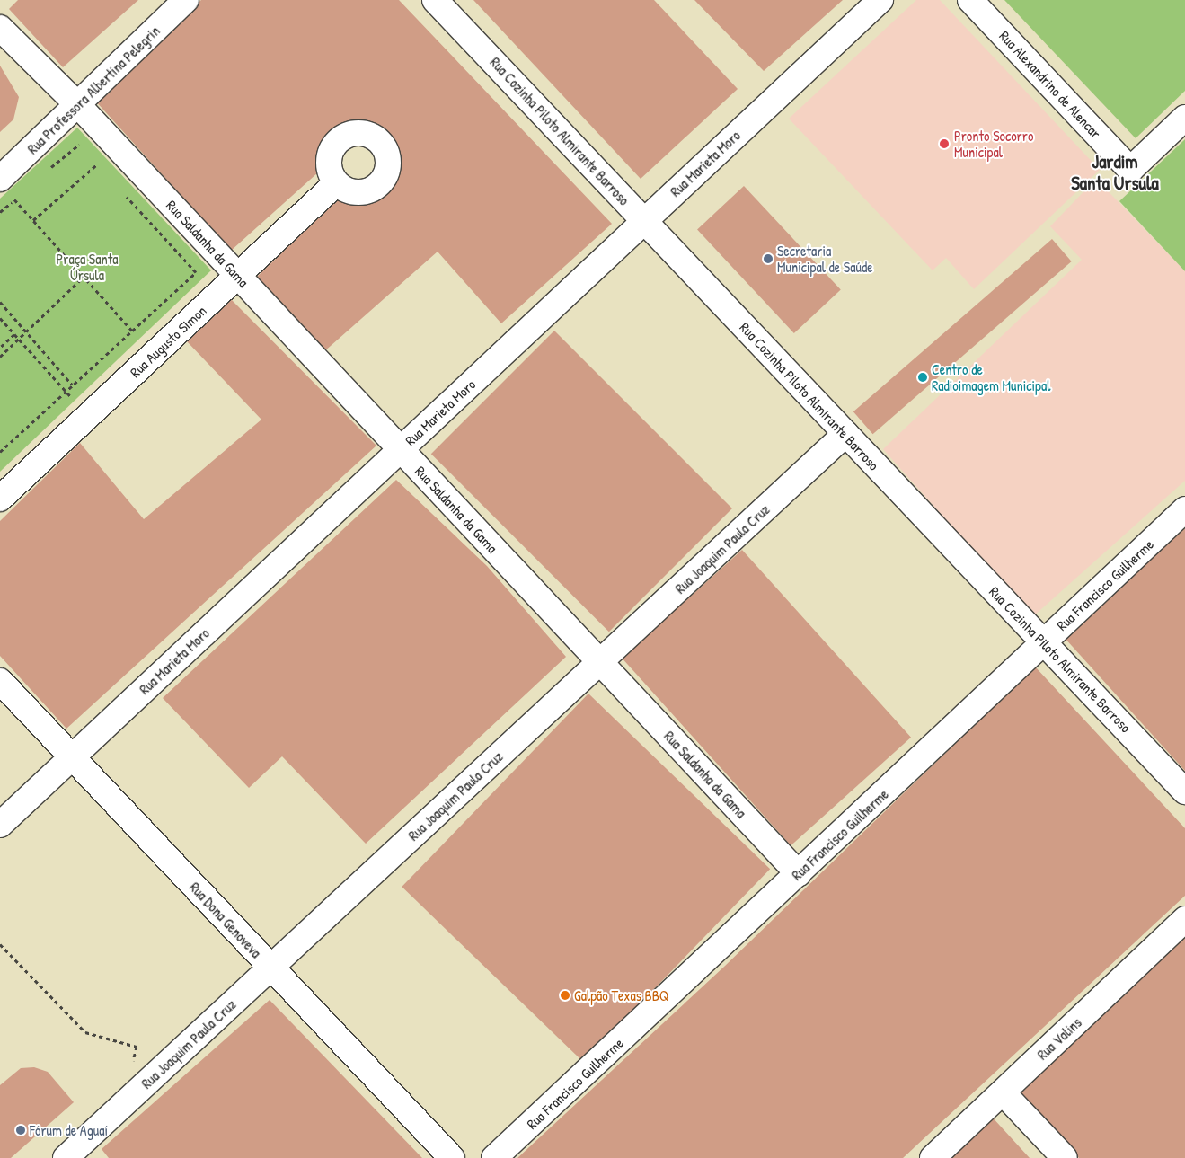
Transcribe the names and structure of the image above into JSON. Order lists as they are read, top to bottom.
{
  "streets": {
    "street": [
      "Rua Alexandrino de Alencar",
      "Rua Professora Albertina Pelegrin",
      "Rua Cozinha Piloto Almirante Barroso",
      "Rua Marieta Moro",
      "Rua Saldanha da Gama",
      "Rua Augusto Simon",
      "Rua Joaquim Paula Cruz",
      "Rua Francisco Guilherme",
      "Rua Dona Genoveva",
      "Rua Valins"
    ]
  },
  "crossings": [
    ["Rua Professora Albertina Pelegrin", "Rua Saldanha da Gama"],
    ["Rua Cozinha Piloto Almirante Barroso", "Rua Marieta Moro"],
    ["Rua Cozinha Piloto Almirante Barroso", "Rua Joaquim Paula Cruz"],
    ["Rua Cozinha Piloto Almirante Barroso", "Rua Francisco Guilherme"],
    ["Rua Marieta Moro", "Rua Saldanha da Gama"],
    ["Rua Marieta Moro", "Rua Dona Genoveva"],
    ["Rua Saldanha da Gama", "Rua Augusto Simon"],
    ["Rua Saldanha da Gama", "Rua Joaquim Paula Cruz"],
    ["Rua Saldanha da Gama", "Rua Francisco Guilherme"],
    ["Rua Joaquim Paula Cruz", "Rua Dona Genoveva"]
  ],
  "districts": ["Jardim Santa Ursula"],
  "parks": ["Praça Santa Úrsula"],
  "places": [
    "Pronto Socorro Municipal",
    "Secretaria Municipal de Saúde",
    "Centro de Radioimagem Municipal",
    "Galpão Texas BBQ",
    "Fórum de Aguaí"
  ]
}
